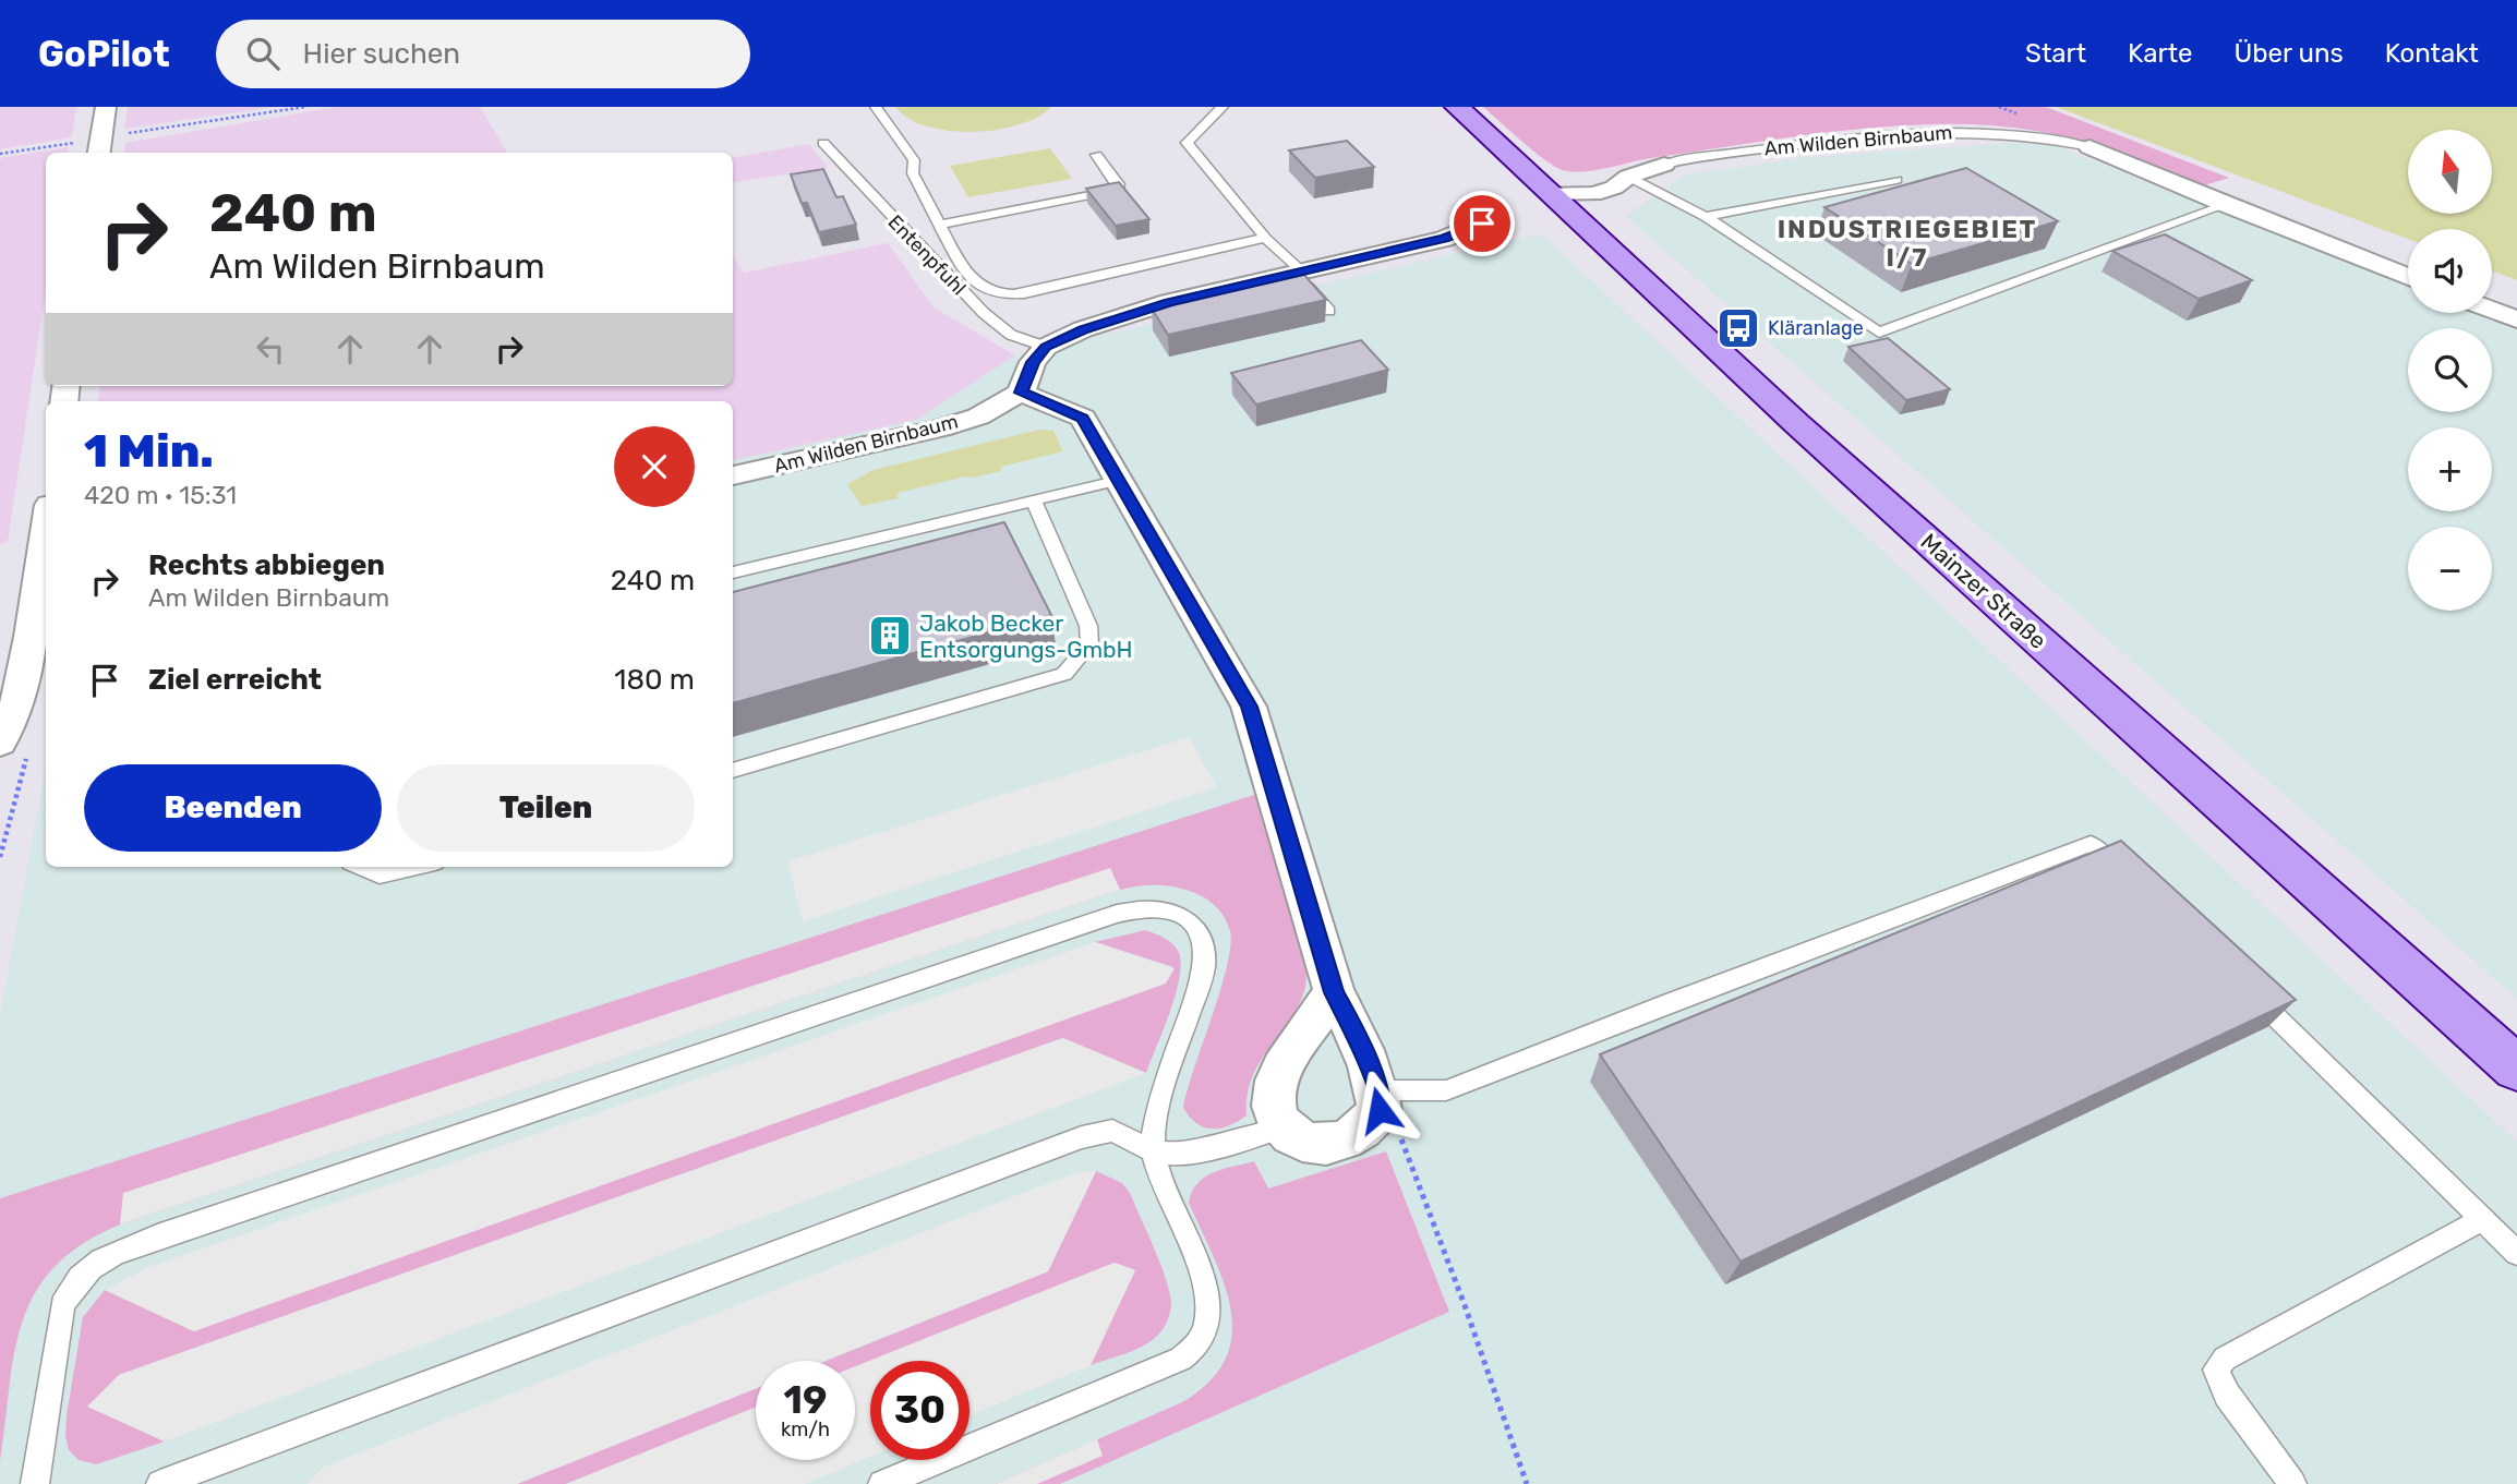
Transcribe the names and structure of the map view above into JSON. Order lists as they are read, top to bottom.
{
  "streets": {
    "main road": ["Mainzer Straße"],
    "street": ["Am Wilden Birnbaum"],
    "lane": ["Entenpfuhl"]
  },
  "crossings": [
    ["Am Wilden Birnbaum", "Mainzer Straße"]
  ],
  "districts": ["INDUSTRIEGEBIET I/7"],
  "places": {
    "bus stop": ["Kläranlage"],
    "building": ["Jakob Becker Entsorgungs-GmbH"]
  },
  "north": "top",
  "page": {
    "header": "GoPilot",
    "search": "Hier suchen",
    "nav": [
      "Start",
      "Karte",
      "Über uns",
      "Kontakt"
    ],
    "map_buttons": ["+", "−"],
    "turn": ["240 m", "Am Wilden Birnbaum"],
    "heading": ["1 Min.", "420 m · 15:31"],
    "list": [
      {
        "name": "Rechts abbiegen",
        "note": "Am Wilden Birnbaum",
        "value": "240 m"
      },
      {
        "name": "Ziel erreicht",
        "value": "180 m"
      }
    ],
    "buttons": ["Beenden", "Teilen"],
    "speed": "19 km/h",
    "limit": "30"
  }
}
